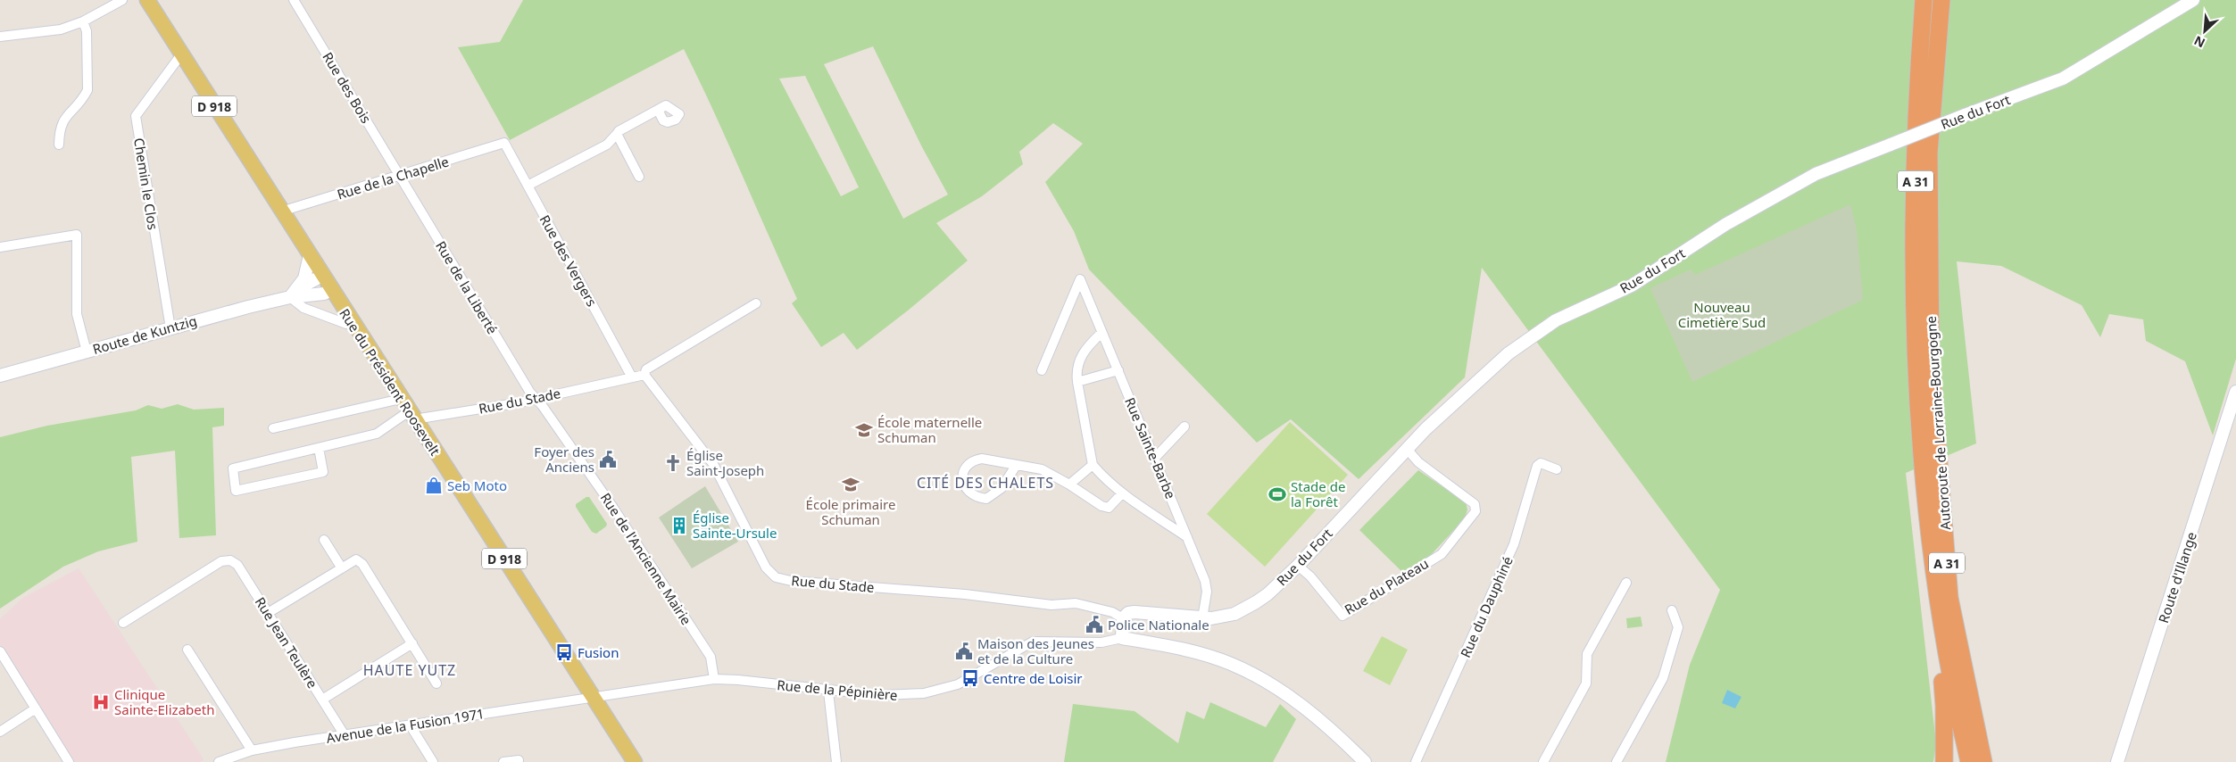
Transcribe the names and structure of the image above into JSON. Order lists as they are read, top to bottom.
{
  "streets": {
    "highway": ["A 31", "Autoroute de Lorraine-Bourgogne"],
    "main road": ["D 918", "Rue du Président Roosevelt"],
    "street": [
      "Rue des Bois",
      "Rue du Fort",
      "Rue de la Chapelle",
      "Chemin le Clos",
      "Rue des Vergers",
      "Rue de la Liberté",
      "Route de Kuntzig",
      "Rue du Stade",
      "Rue Sainte-Barbe",
      "Rue de l'Ancienne Mairie",
      "Route d'Illange",
      "Rue du Plateau",
      "Rue du Dauphiné",
      "Rue Jean Teulère",
      "Rue de la Pépinière",
      "Avenue de la Fusion 1971"
    ]
  },
  "crossings": [
    ["Rue des Bois", "Rue de la Chapelle"],
    ["Rue des Bois", "Rue de la Liberté"],
    ["Rue du Fort", "Rue du Stade"],
    ["Rue du Fort", "Rue Sainte-Barbe"],
    ["Rue du Fort", "Rue du Plateau"],
    ["Rue de la Chapelle", "Rue des Vergers"],
    ["Rue de la Chapelle", "Rue de la Liberté"],
    ["Rue de la Chapelle", "Rue du Président Roosevelt"],
    ["Chemin le Clos", "Route de Kuntzig"],
    ["Chemin le Clos", "Rue du Président Roosevelt"],
    ["Rue des Vergers", "Rue du Stade"],
    ["Rue de la Liberté", "Rue du Stade"],
    ["Rue de la Liberté", "Rue de l'Ancienne Mairie"],
    ["Route de Kuntzig", "Rue du Président Roosevelt"],
    ["Rue du Président Roosevelt", "Rue du Stade"],
    ["Rue du Président Roosevelt", "Rue de la Pépinière"],
    ["Rue du Président Roosevelt", "Avenue de la Fusion 1971"],
    ["Rue du Stade", "Rue de l'Ancienne Mairie"],
    ["Rue de l'Ancienne Mairie", "Rue de la Pépinière"],
    ["Rue Jean Teulère", "Avenue de la Fusion 1971"],
    ["Rue de la Pépinière", "Avenue de la Fusion 1971"]
  ],
  "districts": ["CITÉ DES CHALETS", "HAUTE YUTZ"],
  "parks": ["Nouveau Cimetière Sud"],
  "places": {
    "school or university": ["École maternelle Schuman", "École primaire Schuman"],
    "public building": ["Foyer des Anciens", "Police Nationale", "Maison des Jeunes et de la Culture"],
    "church": ["Église Saint-Joseph"],
    "shop": ["Seb Moto"],
    "sports": ["Stade de la Forêt"],
    "building": ["Église Sainte-Ursule"],
    "bus stop": ["Fusion", "Centre de Loisir"],
    "hospital": ["Clinique Sainte-Elizabeth"]
  },
  "north": "bottom left"
}
